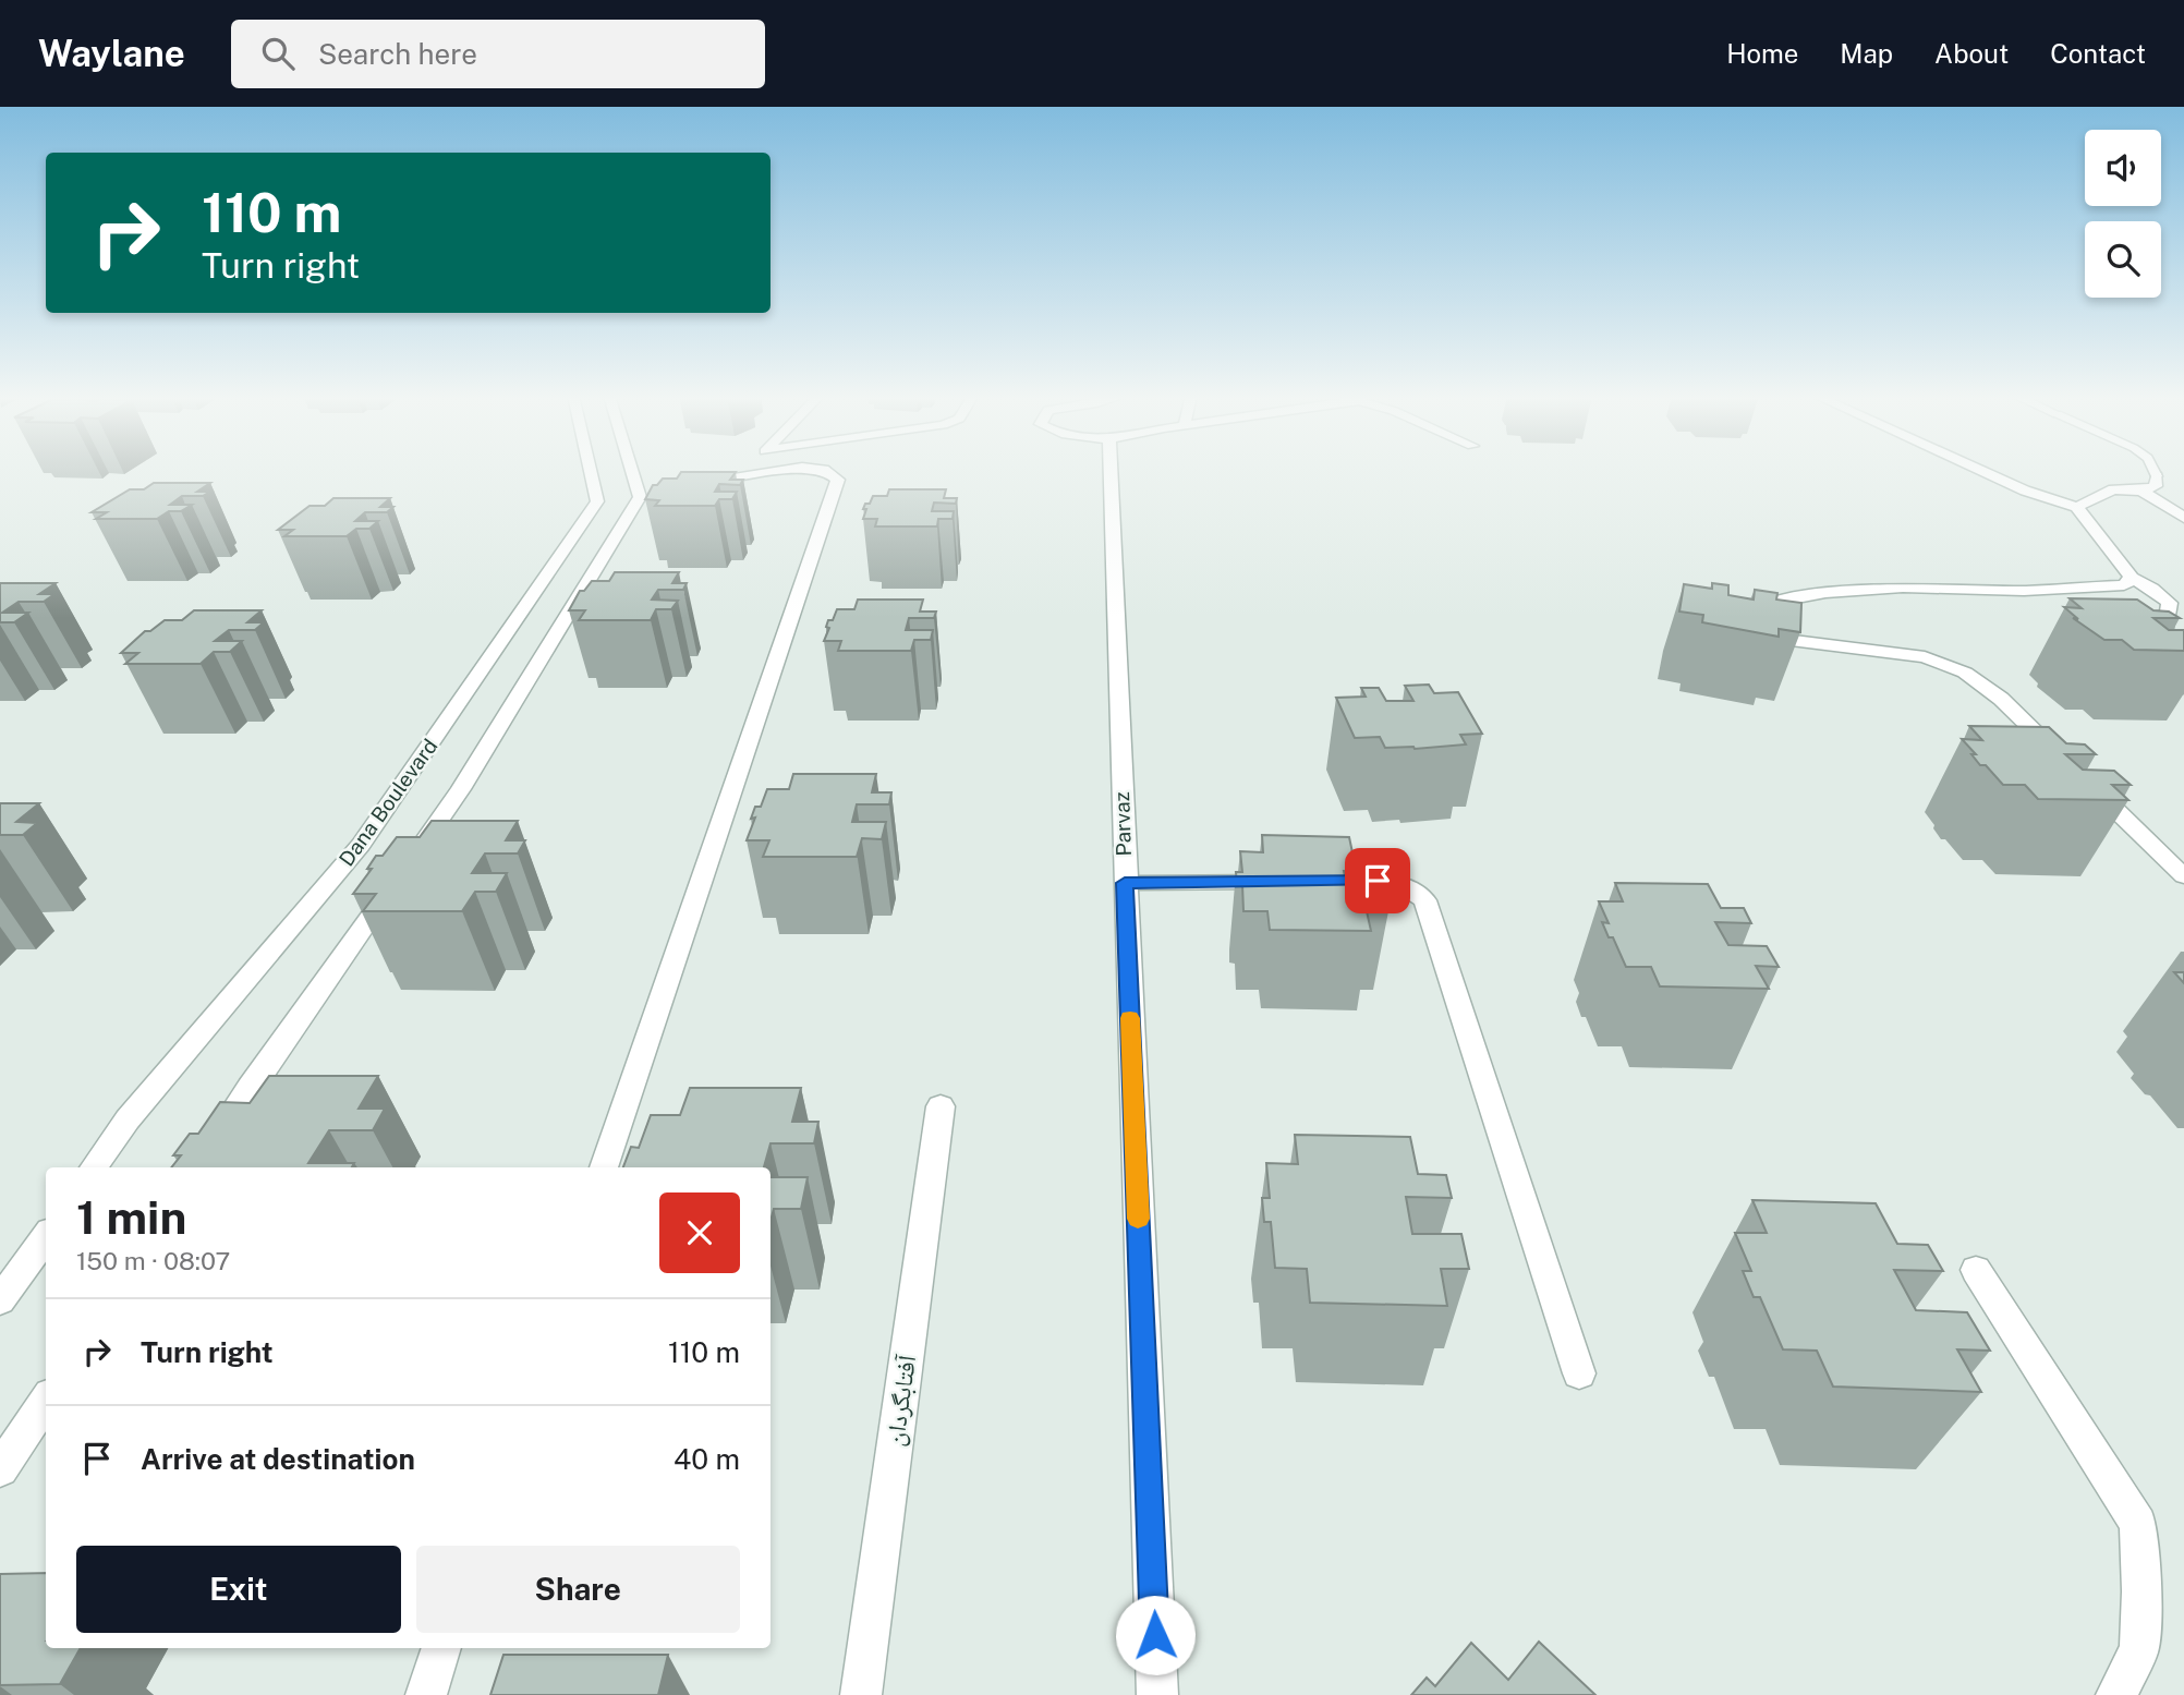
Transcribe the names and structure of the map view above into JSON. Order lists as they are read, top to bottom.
{
  "streets": {
    "street": ["Dana Boulevard", "Parvaz", "آفتابگردان"]
  },
  "page": {
    "header": "Waylane",
    "search": "Search here",
    "nav": [
      "Home",
      "Map",
      "About",
      "Contact"
    ],
    "turn": ["110 m", "Turn right"],
    "heading": ["1 min", "150 m · 08:07"],
    "list": [
      {
        "name": "Turn right",
        "value": "110 m"
      },
      {
        "name": "Arrive at destination",
        "value": "40 m"
      }
    ],
    "buttons": ["Exit", "Share"]
  }
}
